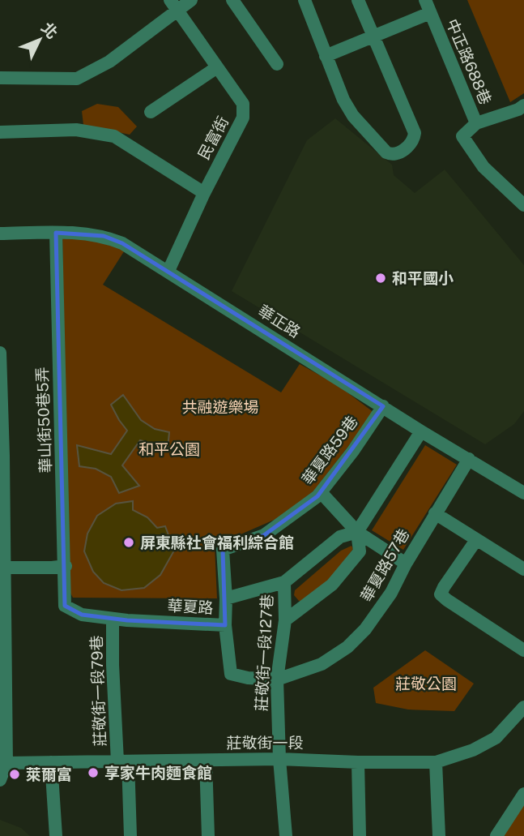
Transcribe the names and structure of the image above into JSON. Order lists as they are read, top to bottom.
{
  "streets": {
    "street": [
      "中正路688巷",
      "民富街",
      "華正路",
      "華山街50巷5弄",
      "華夏路59巷",
      "華夏路57巷",
      "華夏路",
      "莊敬街一段127巷",
      "莊敬街一段79巷",
      "莊敬街一段"
    ]
  },
  "crossings": [
    ["民富街", "華正路"],
    ["華正路", "華山街50巷5弄"],
    ["華正路", "華夏路59巷"],
    ["華正路", "華夏路57巷"],
    ["華山街50巷5弄", "華夏路"],
    ["華夏路59巷", "華夏路"],
    ["華夏路57巷", "莊敬街一段127巷"],
    ["華夏路", "莊敬街一段127巷"],
    ["華夏路", "莊敬街一段79巷"],
    ["莊敬街一段127巷", "莊敬街一段"],
    ["莊敬街一段79巷", "莊敬街一段"]
  ],
  "parks": ["共融遊樂場", "和平公園", "莊敬公園"],
  "places": [
    "和平國小",
    "屏東縣社會福利綜合館",
    "享家牛肉麵食館",
    "萊爾富"
  ],
  "north": "top right"
}
